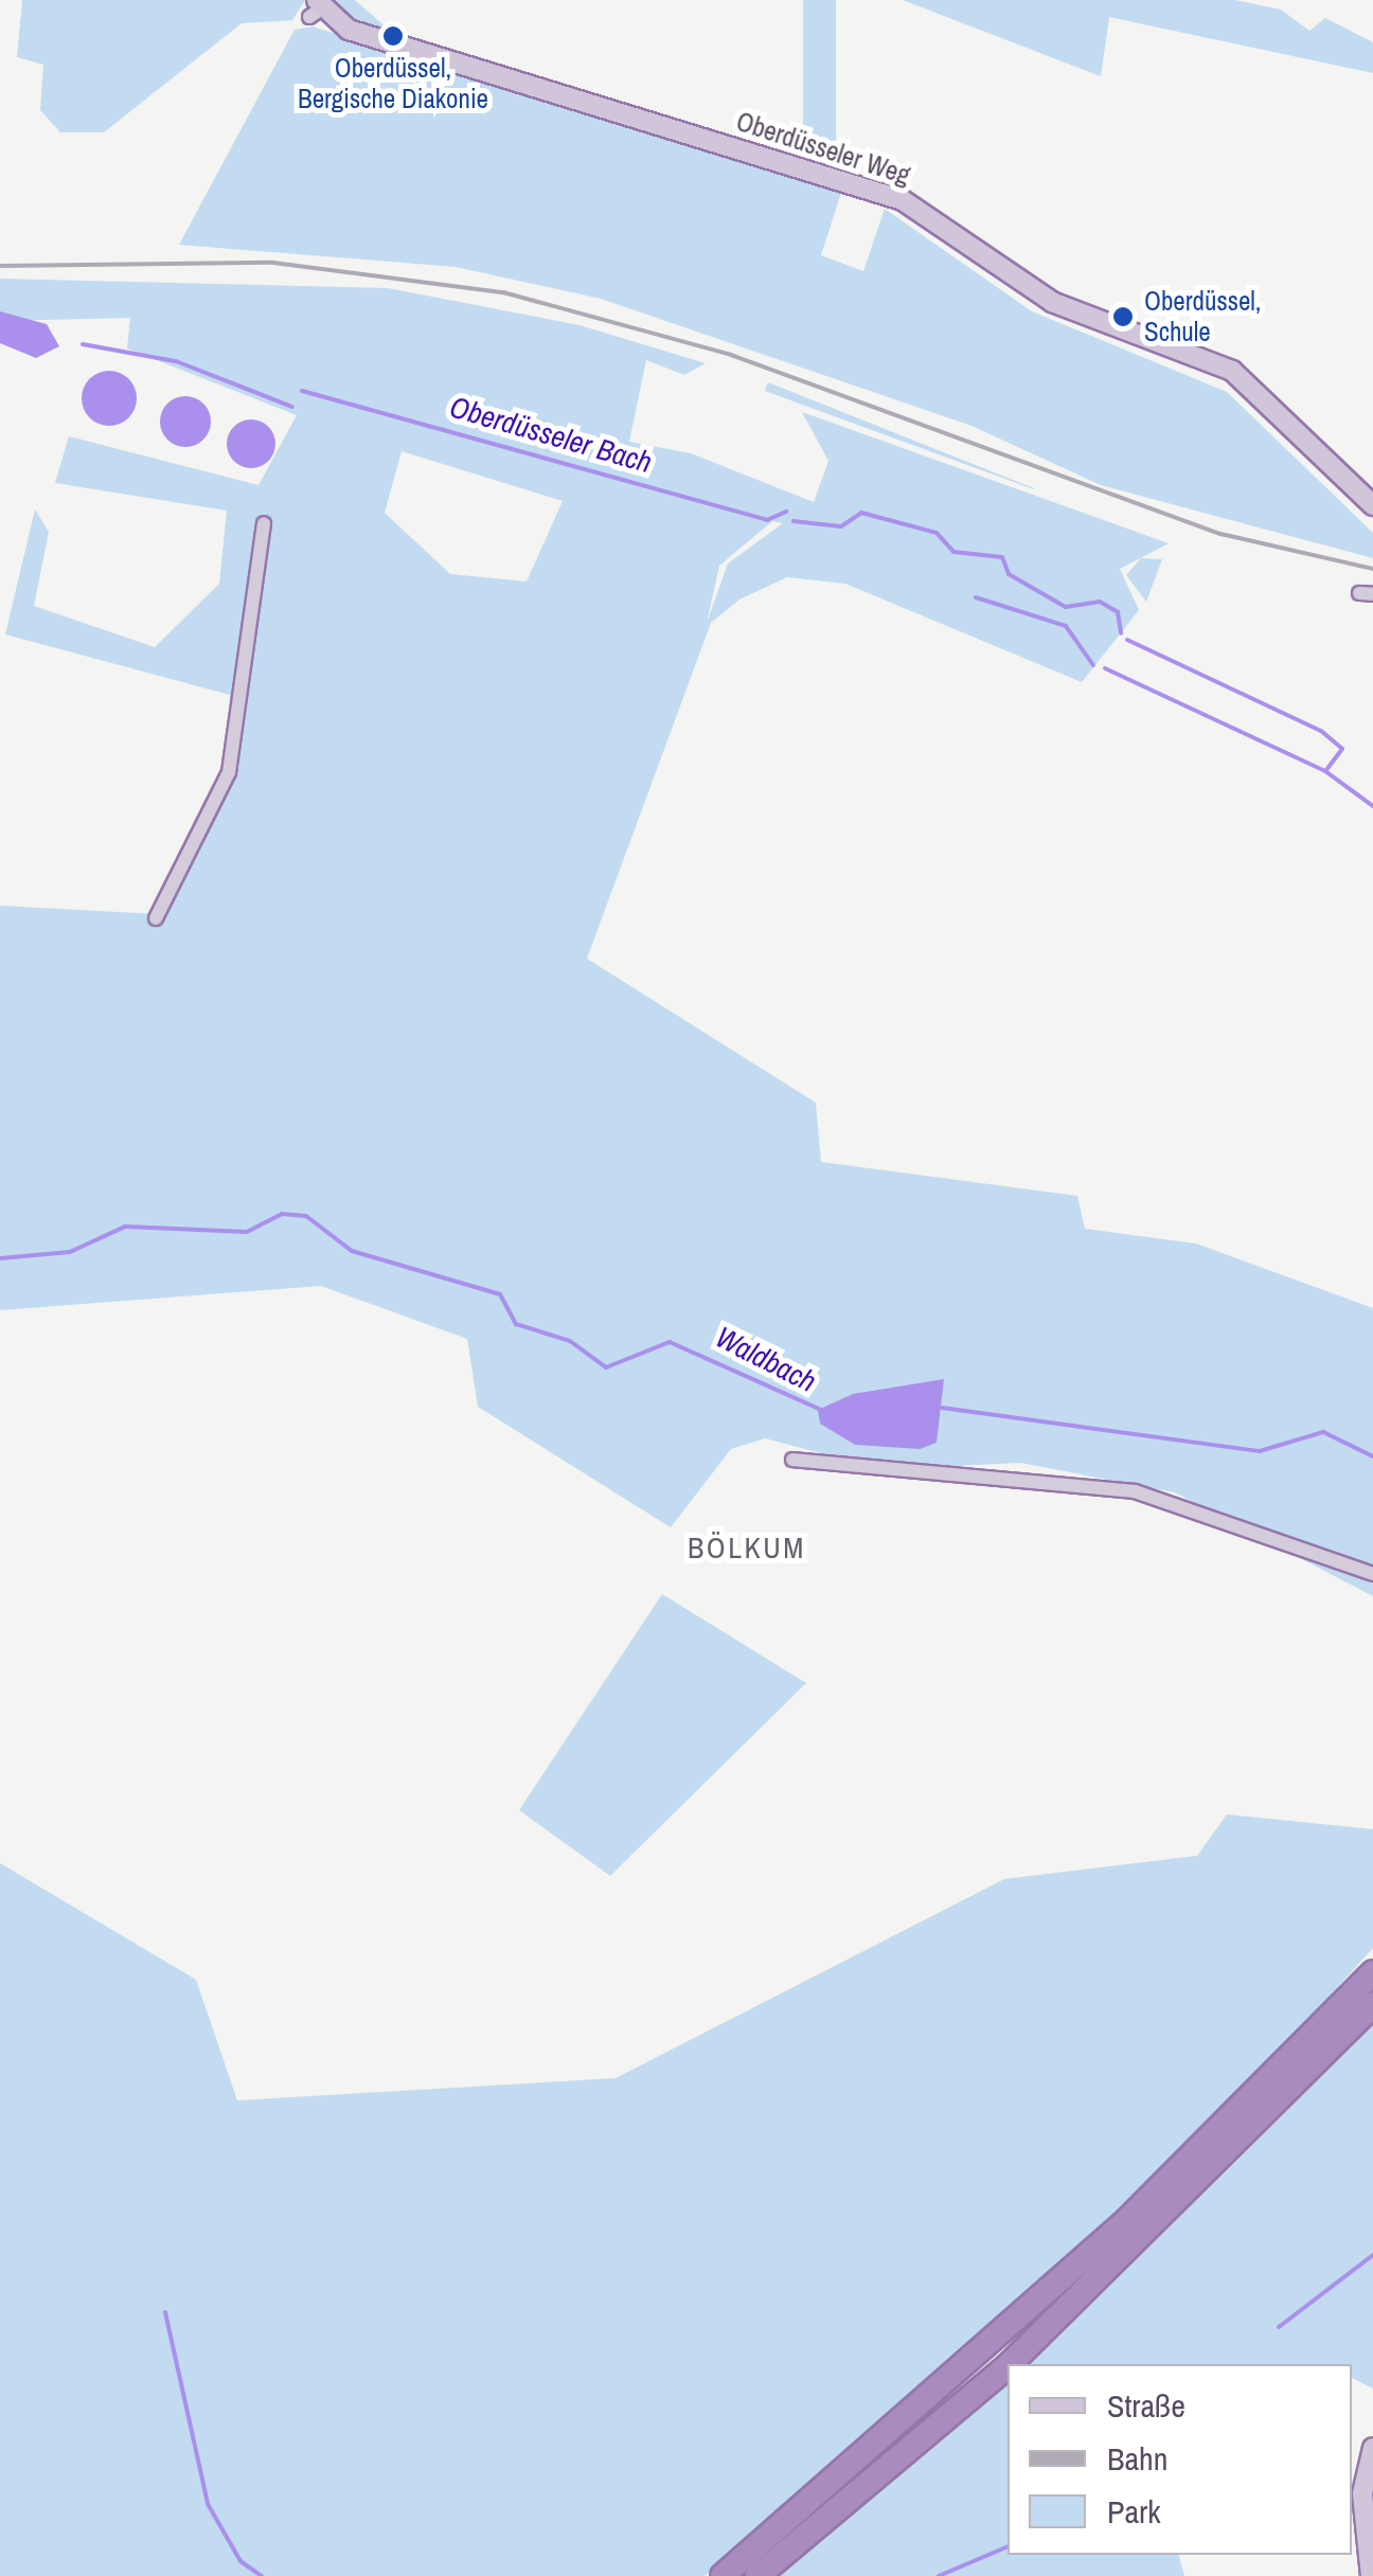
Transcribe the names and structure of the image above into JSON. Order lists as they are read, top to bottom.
{
  "streets": {
    "street": ["Oberdüsseler Weg"]
  },
  "districts": ["BÖLKUM"],
  "water": ["Oberdüsseler Bach", "Waldbach"],
  "places": ["Oberdüssel, Bergische Diakonie", "Oberdüssel, Schule"],
  "legend": ["Straße", "Bahn", "Park"]
}
